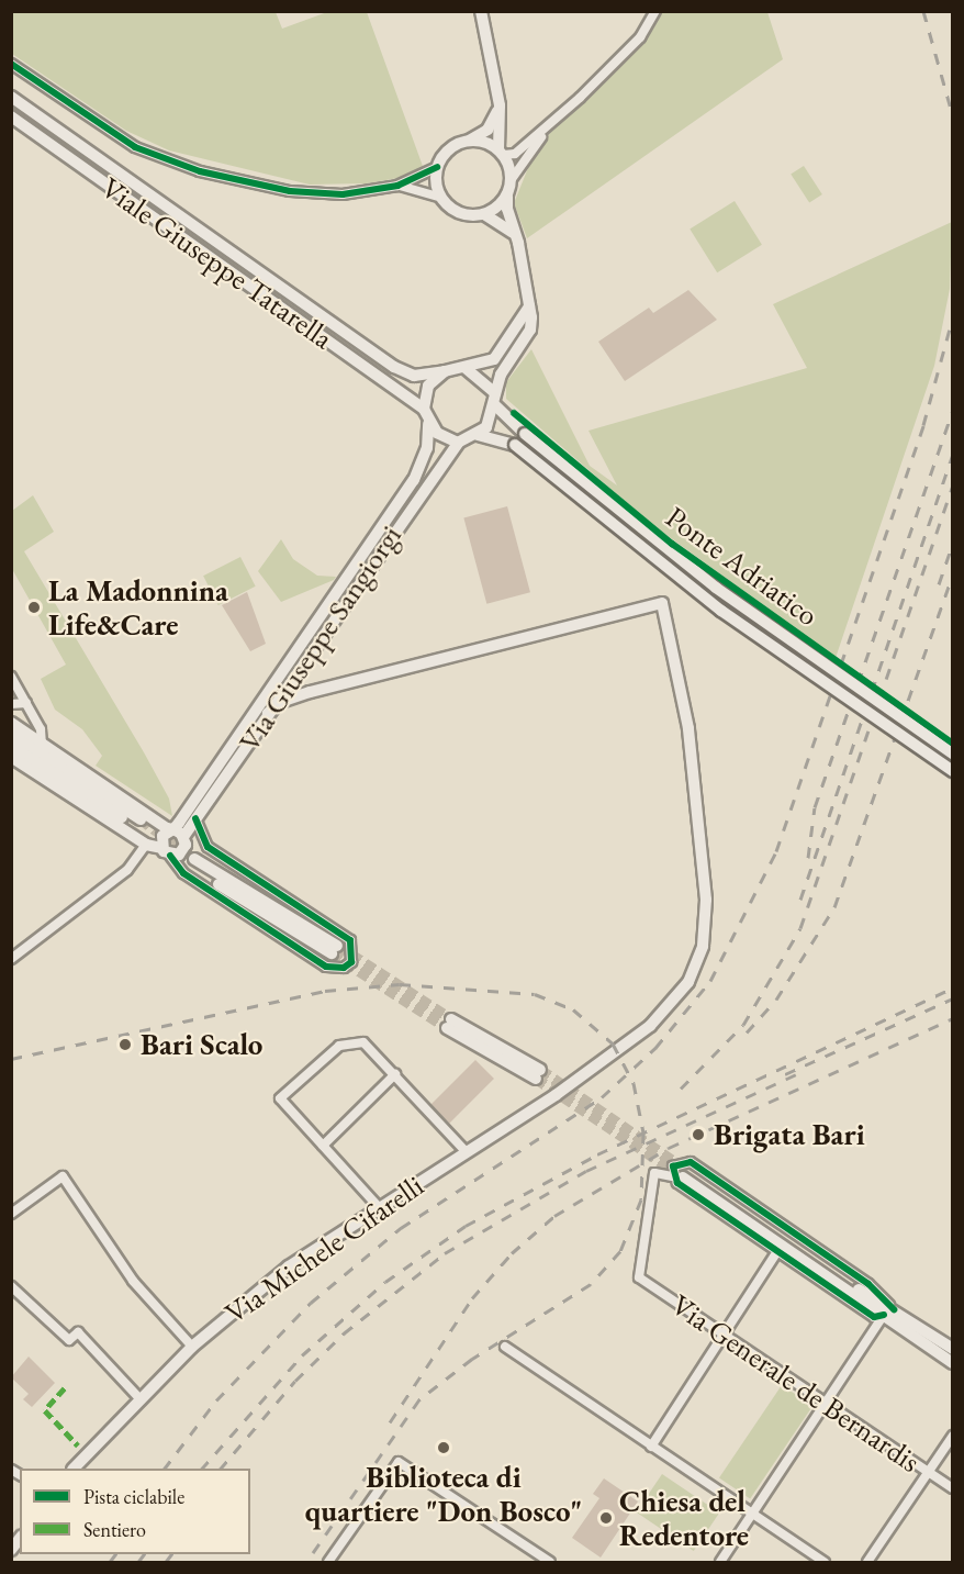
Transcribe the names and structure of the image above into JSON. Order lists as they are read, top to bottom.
{
  "streets": {
    "main road": [
      "Viale Giuseppe Tatarella",
      "Ponte Adriatico",
      "Via Giuseppe Sangiorgi",
      "Via Michele Cifarelli"
    ],
    "street": ["Via Generale de Bernardis"]
  },
  "crossings": [
    ["Viale Giuseppe Tatarella", "Ponte Adriatico"],
    ["Viale Giuseppe Tatarella", "Via Giuseppe Sangiorgi"],
    ["Ponte Adriatico", "Via Giuseppe Sangiorgi"]
  ],
  "places": [
    "La Madonnina Life&Care",
    "Bari Scalo",
    "Brigata Bari",
    "Biblioteca di quartiere \"Don Bosco\"",
    "Chiesa del Redentore"
  ],
  "legend": ["Pista ciclabile", "Sentiero"]
}
